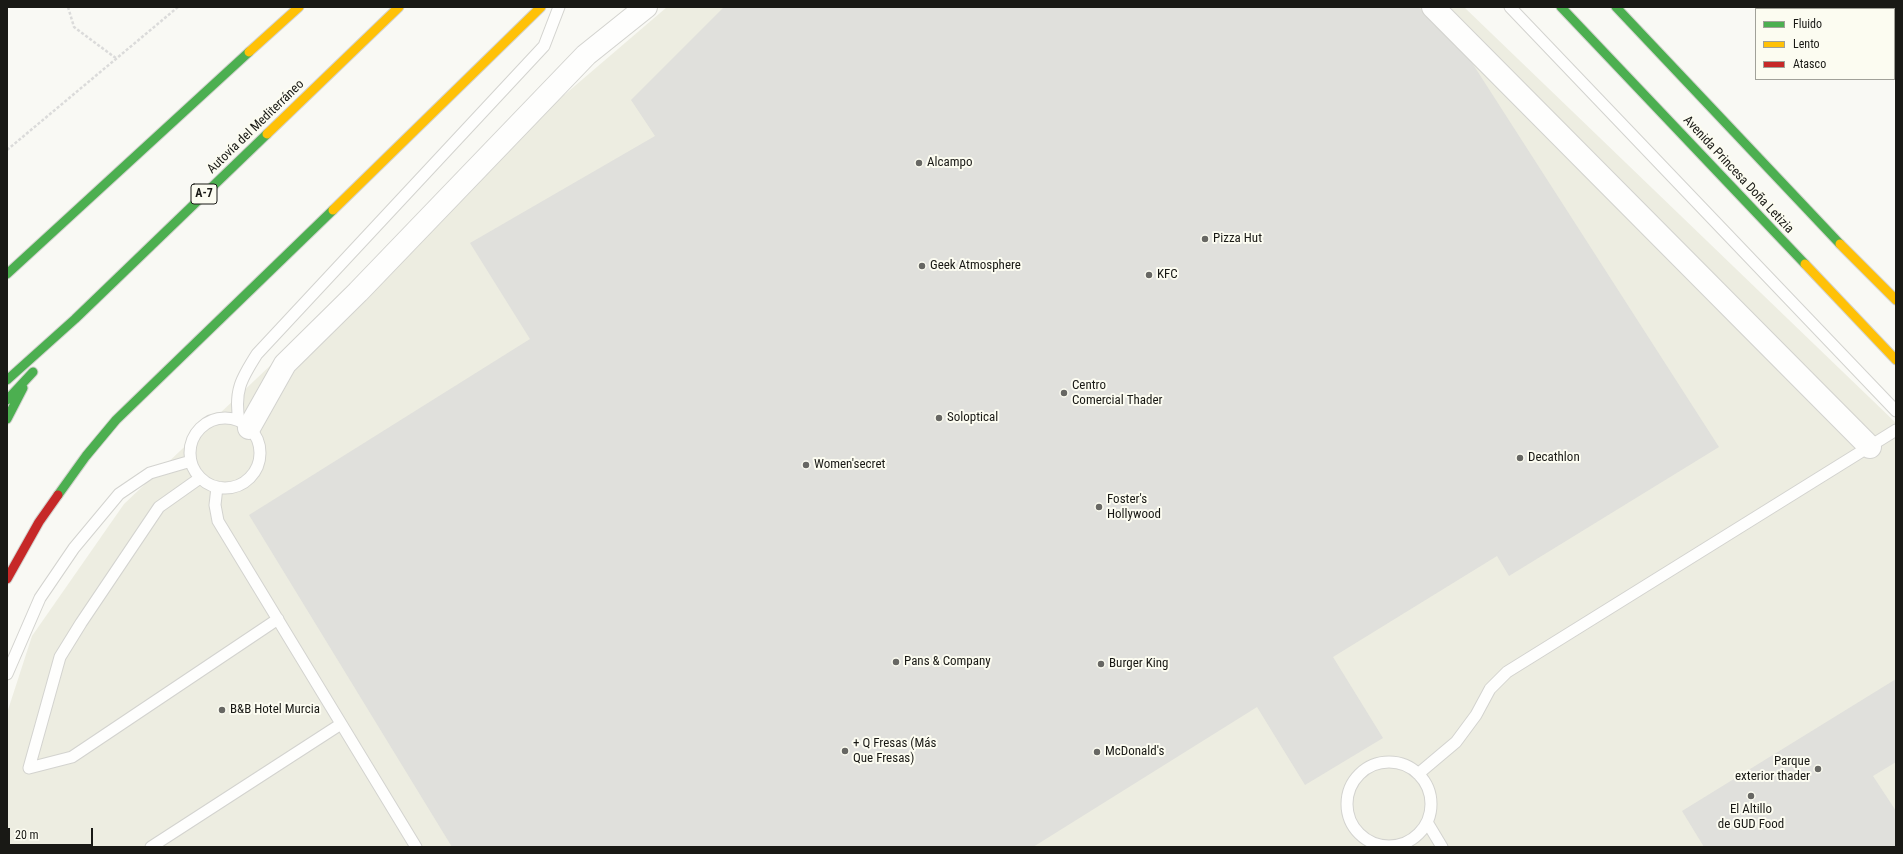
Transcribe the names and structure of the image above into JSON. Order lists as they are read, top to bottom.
{
  "streets": {
    "main road": ["Autovía del Mediterráneo", "Avenida Princesa Doña Letizia", "A-7"]
  },
  "places": [
    "Alcampo",
    "Pizza Hut",
    "Geek Atmosphere",
    "KFC",
    "Centro Comercial Thader",
    "Soloptical",
    "Decathlon",
    "Women'secret",
    "Foster's Hollywood",
    "Pans & Company",
    "Burger King",
    "B&B Hotel Murcia",
    "+ Q Fresas (Más Que Fresas)",
    "McDonald's",
    "Parque exterior thader",
    "El Altillo de GUD Food"
  ],
  "legend": ["Fluido", "Lento", "Atasco"],
  "scale_bar": "20 m"
}
